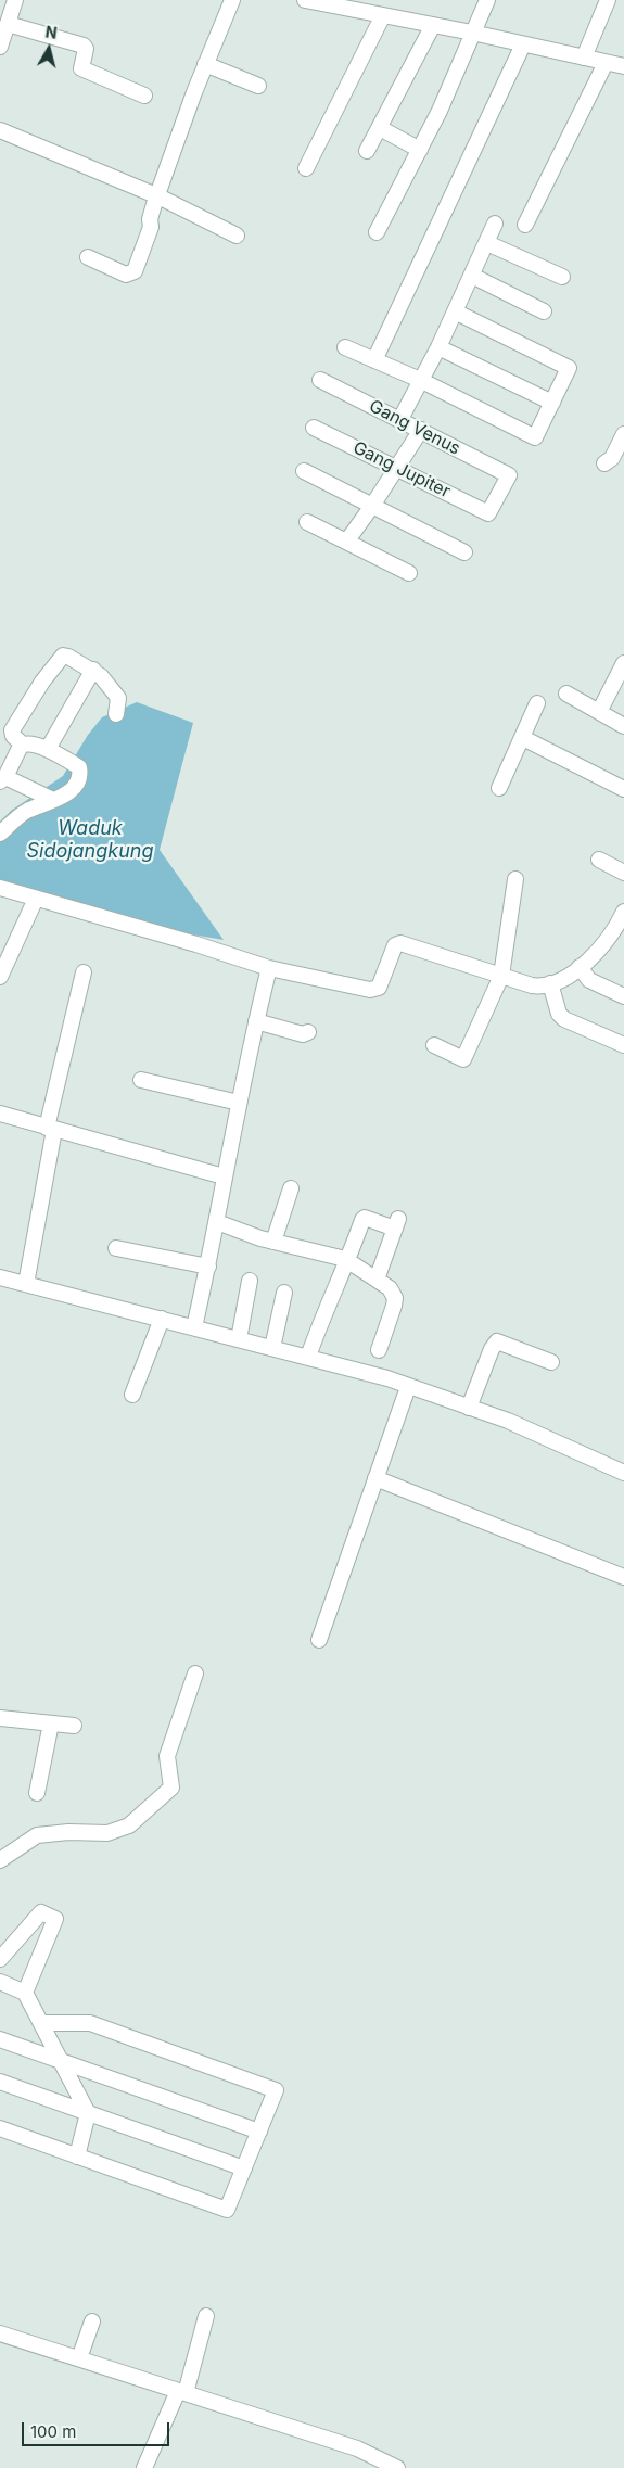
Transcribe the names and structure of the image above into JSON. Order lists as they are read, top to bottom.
{
  "streets": {
    "street": ["Gang Venus", "Gang Jupiter"]
  },
  "crossings": [
    ["Gang Venus", "Gang Jupiter"]
  ],
  "water": ["Waduk Sidojangkung"],
  "scale_bar": "100 m",
  "north": "top"
}
